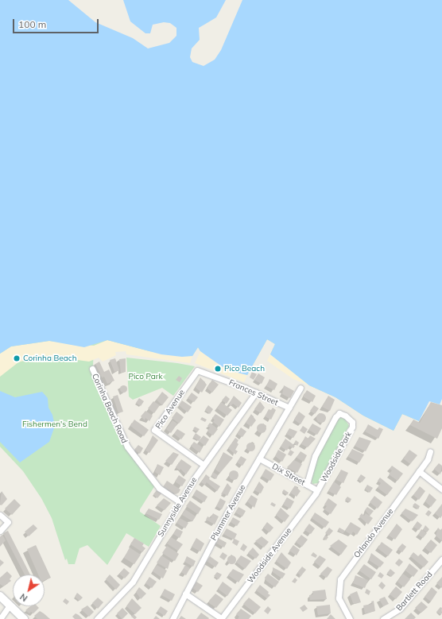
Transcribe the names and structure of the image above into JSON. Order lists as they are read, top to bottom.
{
  "streets": {
    "street": [
      "Frances Street",
      "Corinha Beach Road",
      "Pico Avenue",
      "Woodside Park",
      "Dix Street",
      "Sunnyside Avenue",
      "Plummer Avenue",
      "Orlando Avenue",
      "Woodside Avenue",
      "Bartlett Road"
    ]
  },
  "crossings": [
    ["Frances Street", "Pico Avenue"],
    ["Frances Street", "Sunnyside Avenue"],
    ["Frances Street", "Plummer Avenue"],
    ["Corinha Beach Road", "Sunnyside Avenue"],
    ["Pico Avenue", "Sunnyside Avenue"],
    ["Woodside Park", "Dix Street"],
    ["Woodside Park", "Woodside Avenue"],
    ["Dix Street", "Plummer Avenue"],
    ["Dix Street", "Woodside Avenue"]
  ],
  "parks": ["Pico Park", "Fishermen's Bend"],
  "places": ["Corinha Beach", "Pico Beach"],
  "scale_bar": "100 m",
  "north": "bottom left"
}
